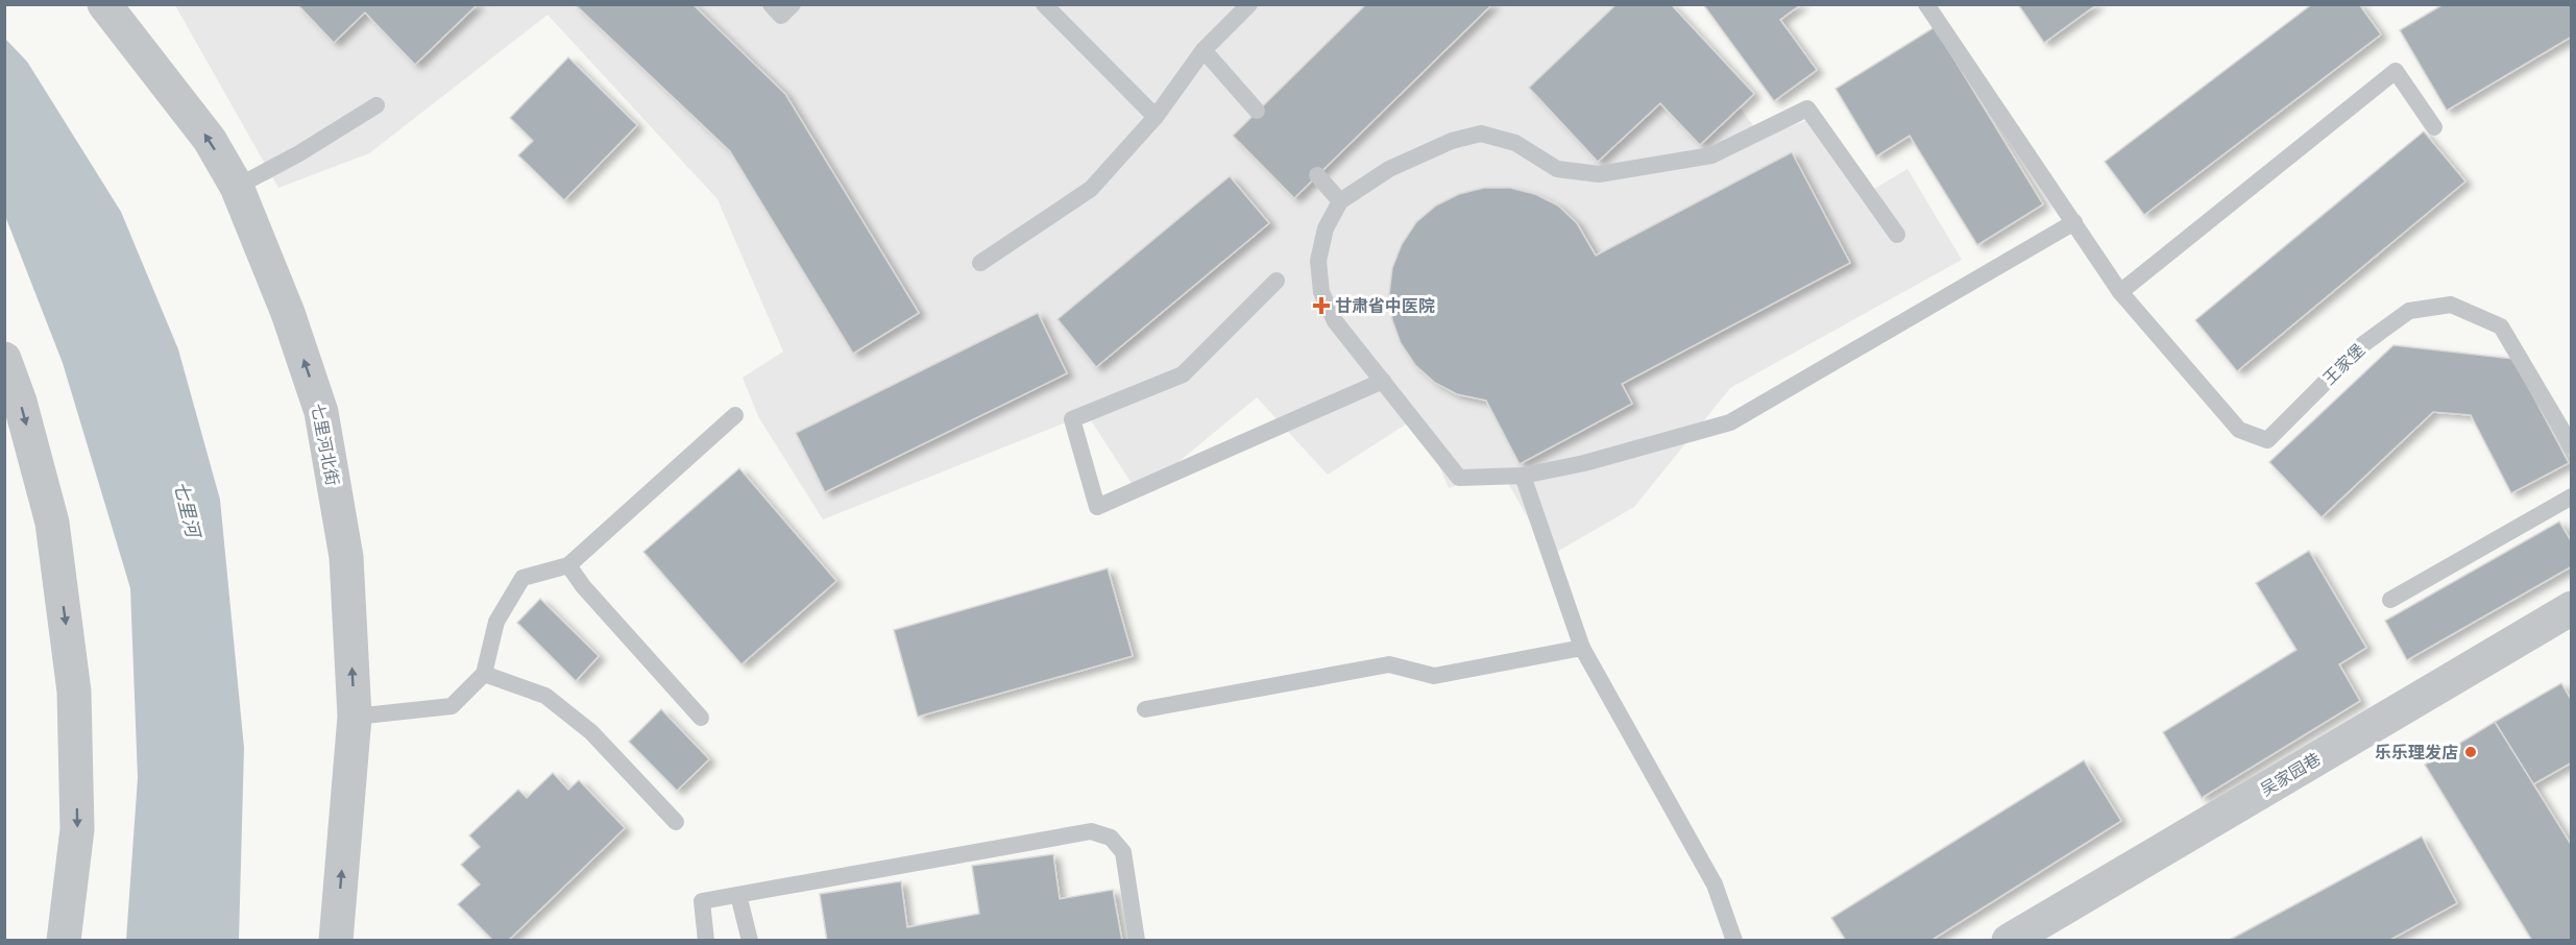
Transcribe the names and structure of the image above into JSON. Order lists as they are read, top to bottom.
{
  "streets": {
    "street": ["七里河北街", "吴家园巷"],
    "lane": ["王家堡"]
  },
  "water": ["七里河"],
  "places": {
    "health": ["甘肃省中医院"],
    "other": ["乐乐理发店"]
  }
}
